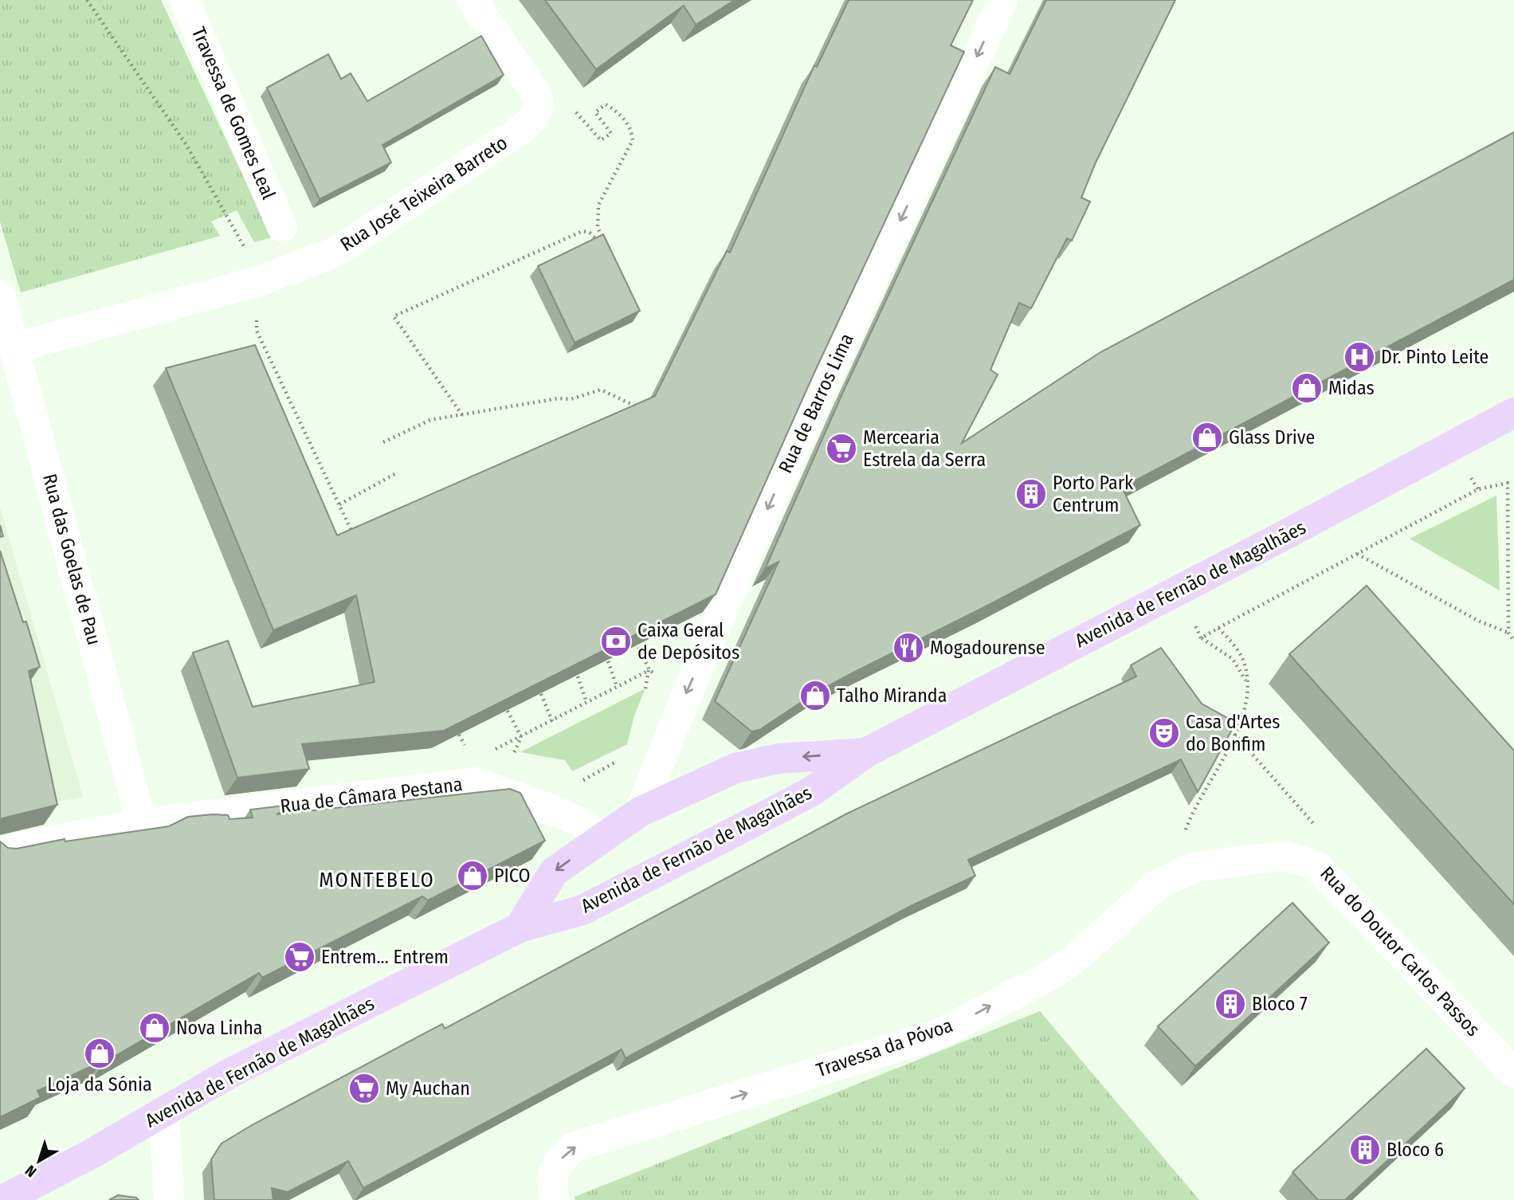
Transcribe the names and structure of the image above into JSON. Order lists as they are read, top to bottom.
{
  "streets": {
    "main road": ["Avenida de Fernão de Magalhães"],
    "street": [
      "Travessa de Gomes Leal",
      "Rua José Teixeira Barreto",
      "Rua de Barros Lima",
      "Rua das Goelas de Pau",
      "Rua de Câmara Pestana",
      "Rua do Doutor Carlos Passos",
      "Travessa da Póvoa"
    ]
  },
  "crossings": [
    ["Rua José Teixeira Barreto", "Rua das Goelas de Pau"],
    ["Rua de Barros Lima", "Avenida de Fernão de Magalhães"],
    ["Rua das Goelas de Pau", "Rua de Câmara Pestana"],
    ["Avenida de Fernão de Magalhães", "Rua de Câmara Pestana"],
    ["Rua do Doutor Carlos Passos", "Travessa da Póvoa"]
  ],
  "one_way": ["Rua de Barros Lima", "Travessa da Póvoa"],
  "districts": ["MONTEBELO"],
  "places": {
    "hospital": ["Dr. Pinto Leite"],
    "shop": [
      "Midas",
      "Glass Drive",
      "Talho Miranda",
      "PICO",
      "Nova Linha",
      "Loja da Sónia"
    ],
    "supermarket": ["Mercearia Estrela da Serra", "Entrem... Entrem", "My Auchan"],
    "building": ["Porto Park Centrum", "Bloco 7", "Bloco 6"],
    "bank": ["Caixa Geral de Depósitos"],
    "restaurant": ["Mogadourense"],
    "theatre": ["Casa d'Artes do Bonfim"]
  },
  "north": "bottom left"
}
